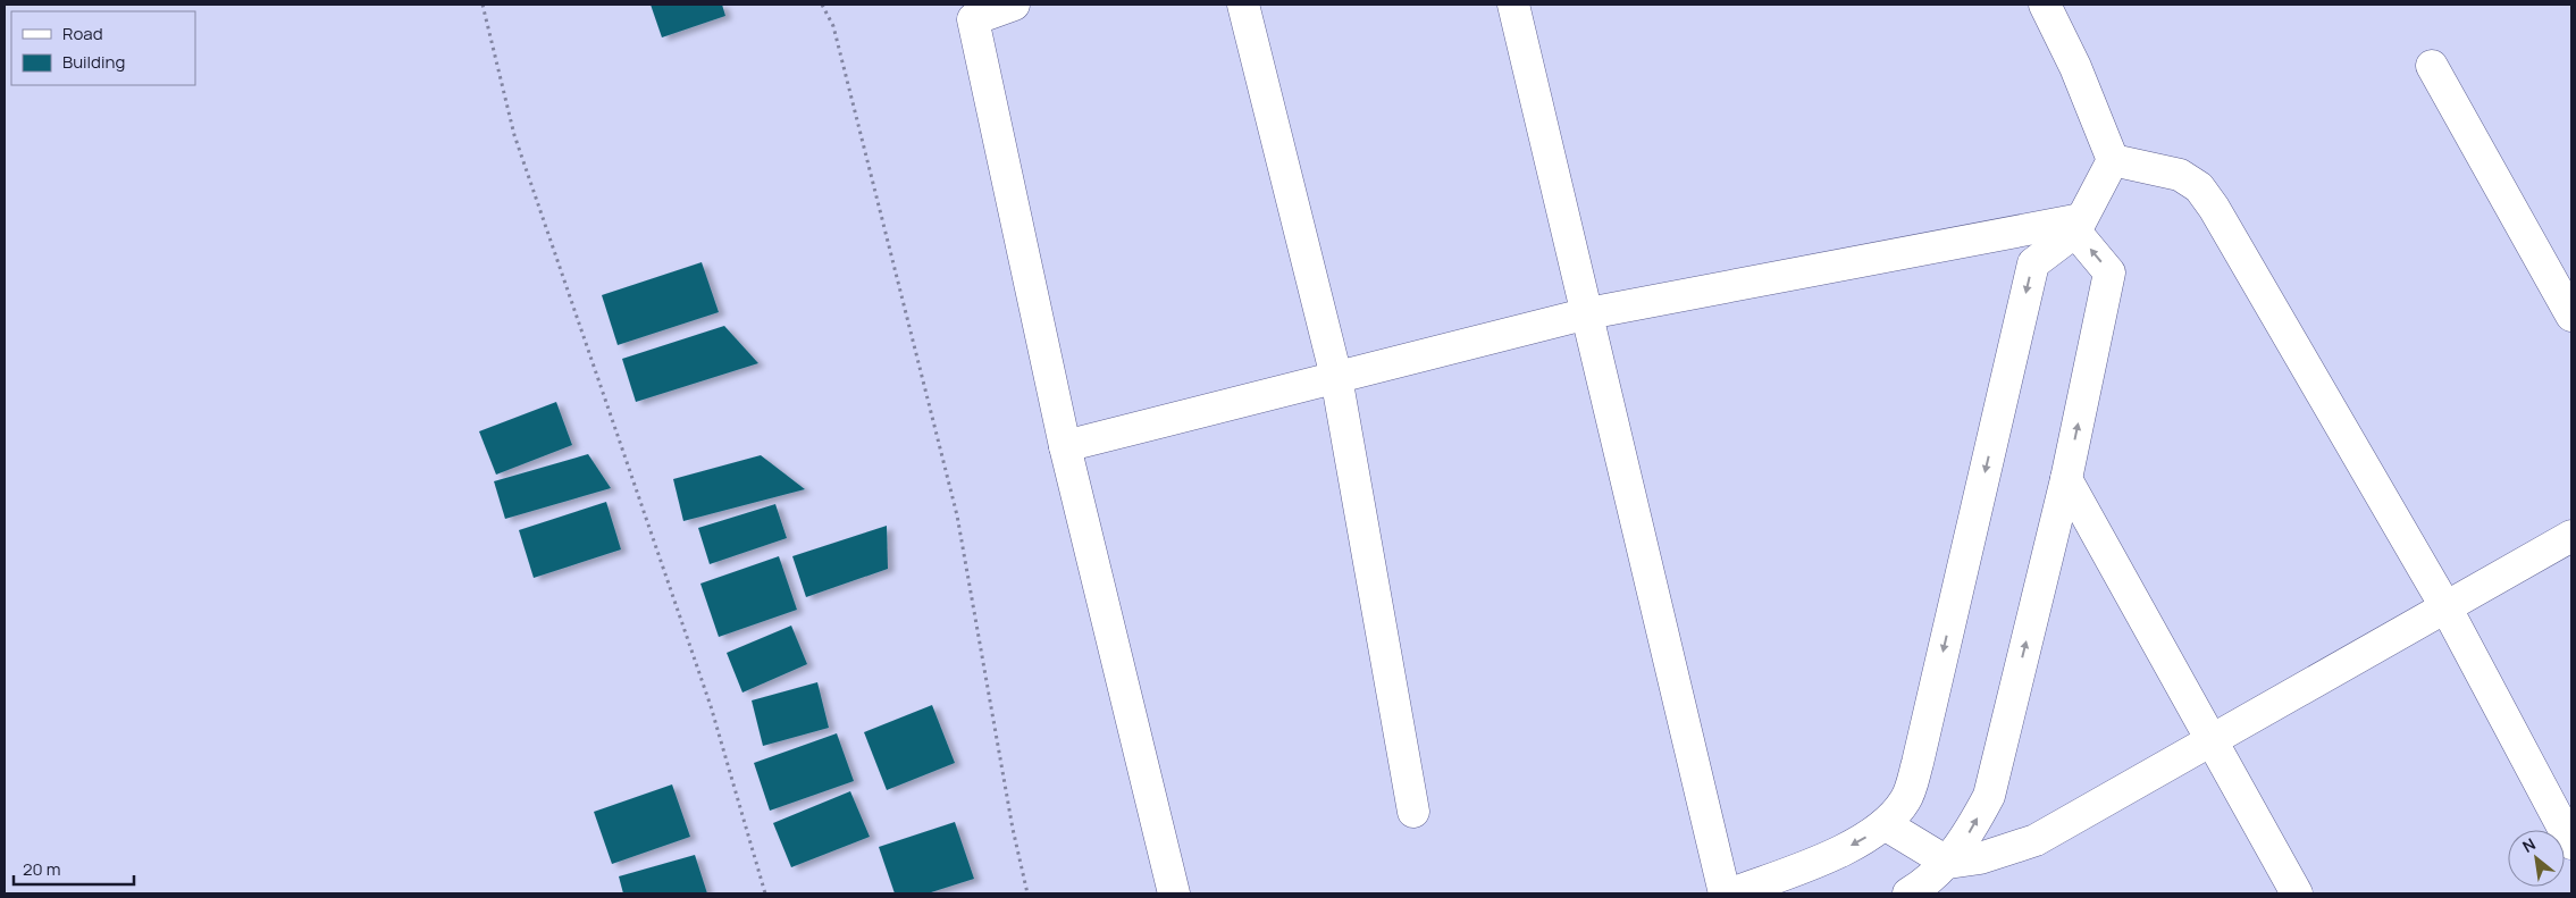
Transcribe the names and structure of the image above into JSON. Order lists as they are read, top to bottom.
{
  "legend": ["Road", "Building"],
  "scale_bar": "20 m",
  "north": "top left"
}
